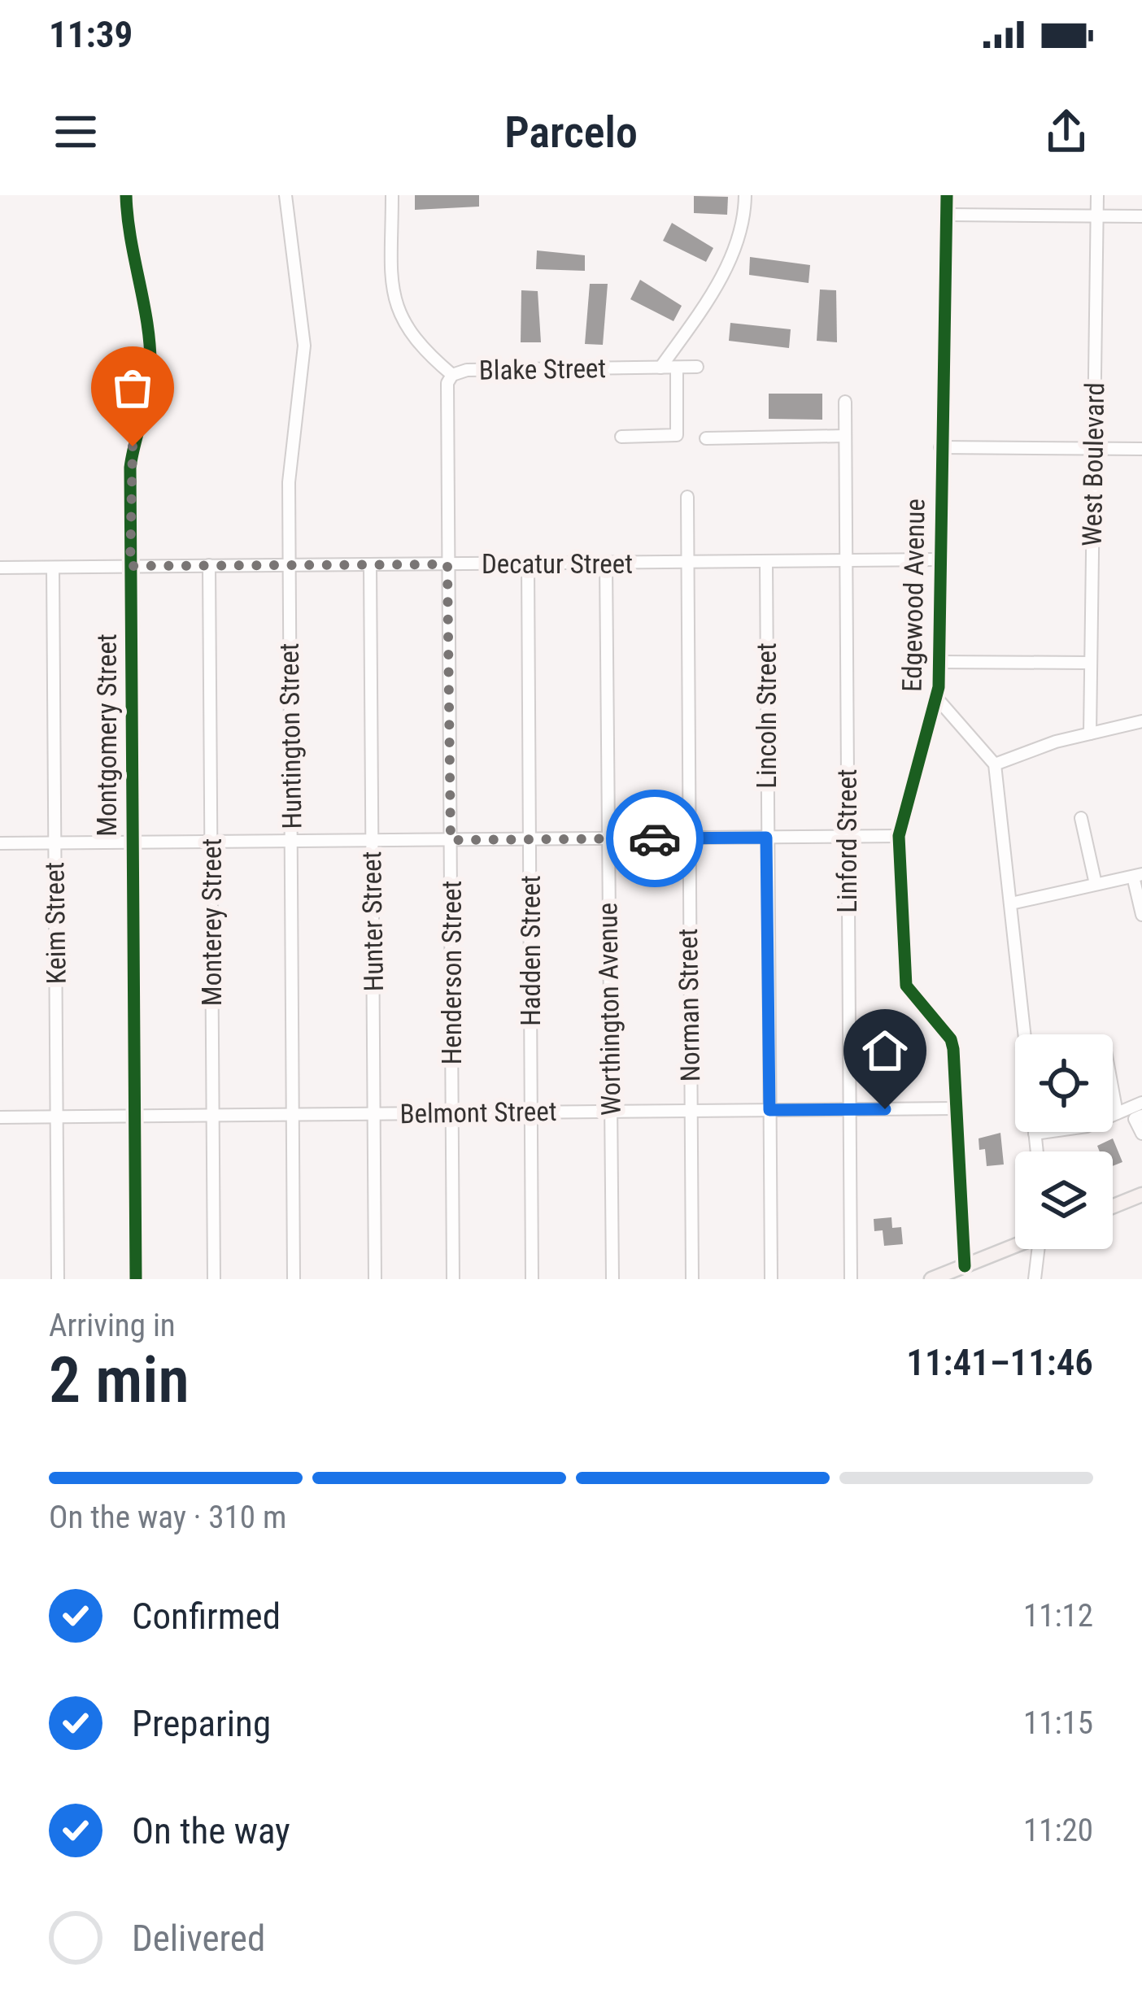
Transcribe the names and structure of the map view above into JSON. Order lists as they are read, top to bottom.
{
  "streets": {
    "street": [
      "Blake Street",
      "West Boulevard",
      "Decatur Street",
      "Edgewood Avenue",
      "Lincoln Street",
      "Montgomery Street",
      "Huntington Street",
      "Linford Street",
      "Hunter Street",
      "Monterey Street",
      "Keim Street",
      "Hadden Street",
      "Henderson Street",
      "Norman Street",
      "Worthington Avenue",
      "Belmont Street"
    ]
  },
  "crossings": [
    ["Blake Street", "Henderson Street"],
    ["Decatur Street", "Edgewood Avenue"],
    ["Decatur Street", "Lincoln Street"],
    ["Decatur Street", "Montgomery Street"],
    ["Decatur Street", "Huntington Street"],
    ["Decatur Street", "Linford Street"],
    ["Decatur Street", "Hunter Street"],
    ["Decatur Street", "Monterey Street"],
    ["Decatur Street", "Keim Street"],
    ["Decatur Street", "Hadden Street"],
    ["Decatur Street", "Henderson Street"],
    ["Decatur Street", "Norman Street"],
    ["Decatur Street", "Worthington Avenue"],
    ["Edgewood Avenue", "Belmont Street"],
    ["Lincoln Street", "Belmont Street"],
    ["Montgomery Street", "Belmont Street"],
    ["Huntington Street", "Belmont Street"],
    ["Linford Street", "Belmont Street"],
    ["Hunter Street", "Belmont Street"],
    ["Monterey Street", "Belmont Street"],
    ["Keim Street", "Belmont Street"],
    ["Hadden Street", "Belmont Street"],
    ["Henderson Street", "Belmont Street"],
    ["Norman Street", "Belmont Street"],
    ["Worthington Avenue", "Belmont Street"]
  ],
  "page": {
    "status": "11:39",
    "header": "Parcelo",
    "heading": ["2 min", "Arriving in", "11:41–11:46"],
    "bar": "On the way · 310 m",
    "list": [
      ["Confirmed", "11:12"],
      ["Preparing", "11:15"],
      ["On the way", "11:20"],
      "Delivered"
    ]
  }
}
